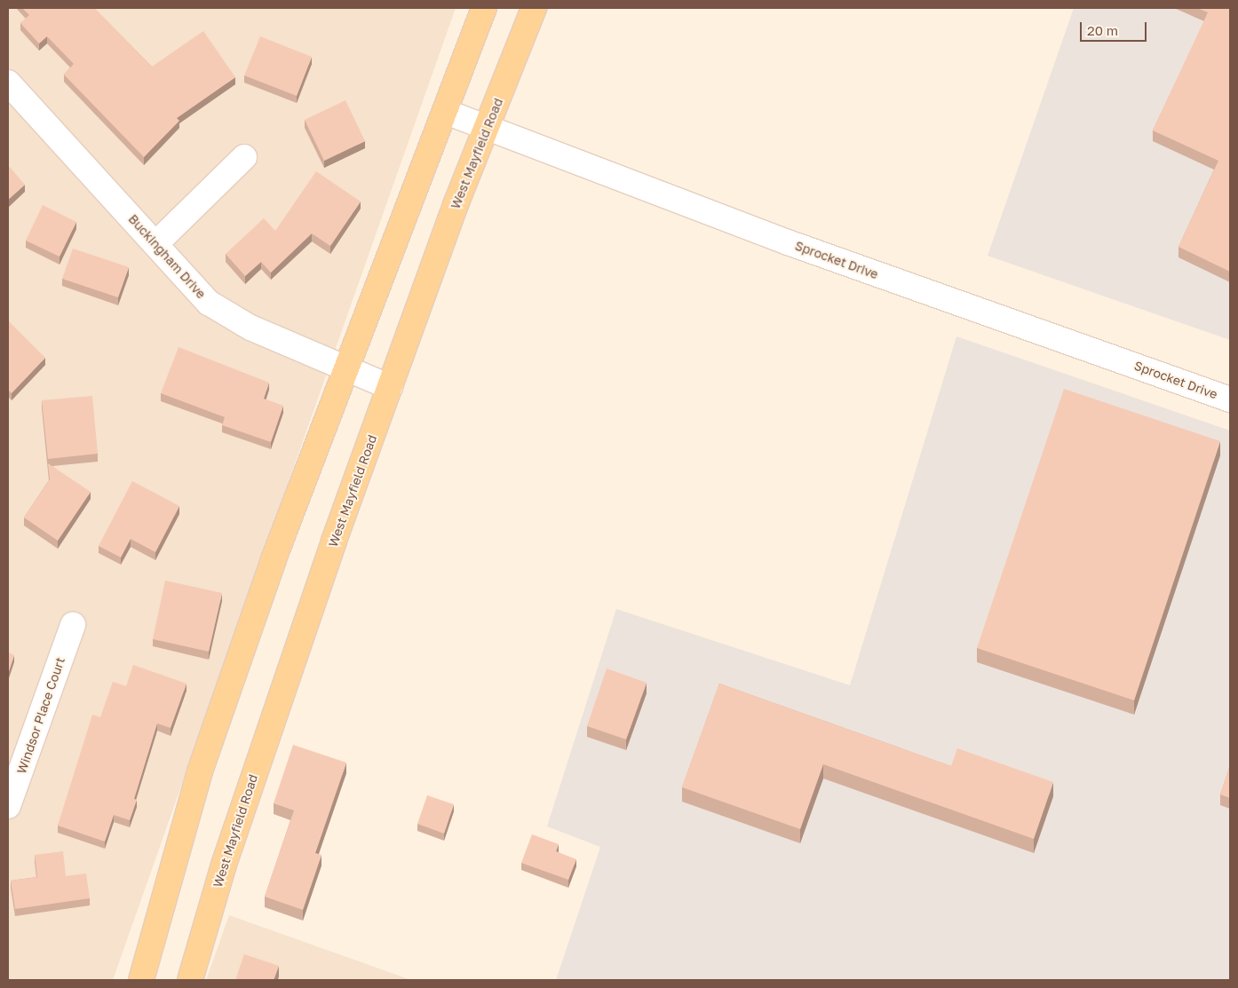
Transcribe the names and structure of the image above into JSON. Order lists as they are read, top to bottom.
{
  "streets": {
    "main road": ["West Mayfield Road"],
    "street": ["Buckingham Drive", "Sprocket Drive", "Windsor Place Court"]
  },
  "crossings": [
    ["West Mayfield Road", "Buckingham Drive"],
    ["West Mayfield Road", "Sprocket Drive"]
  ],
  "scale_bar": "20 m"
}
